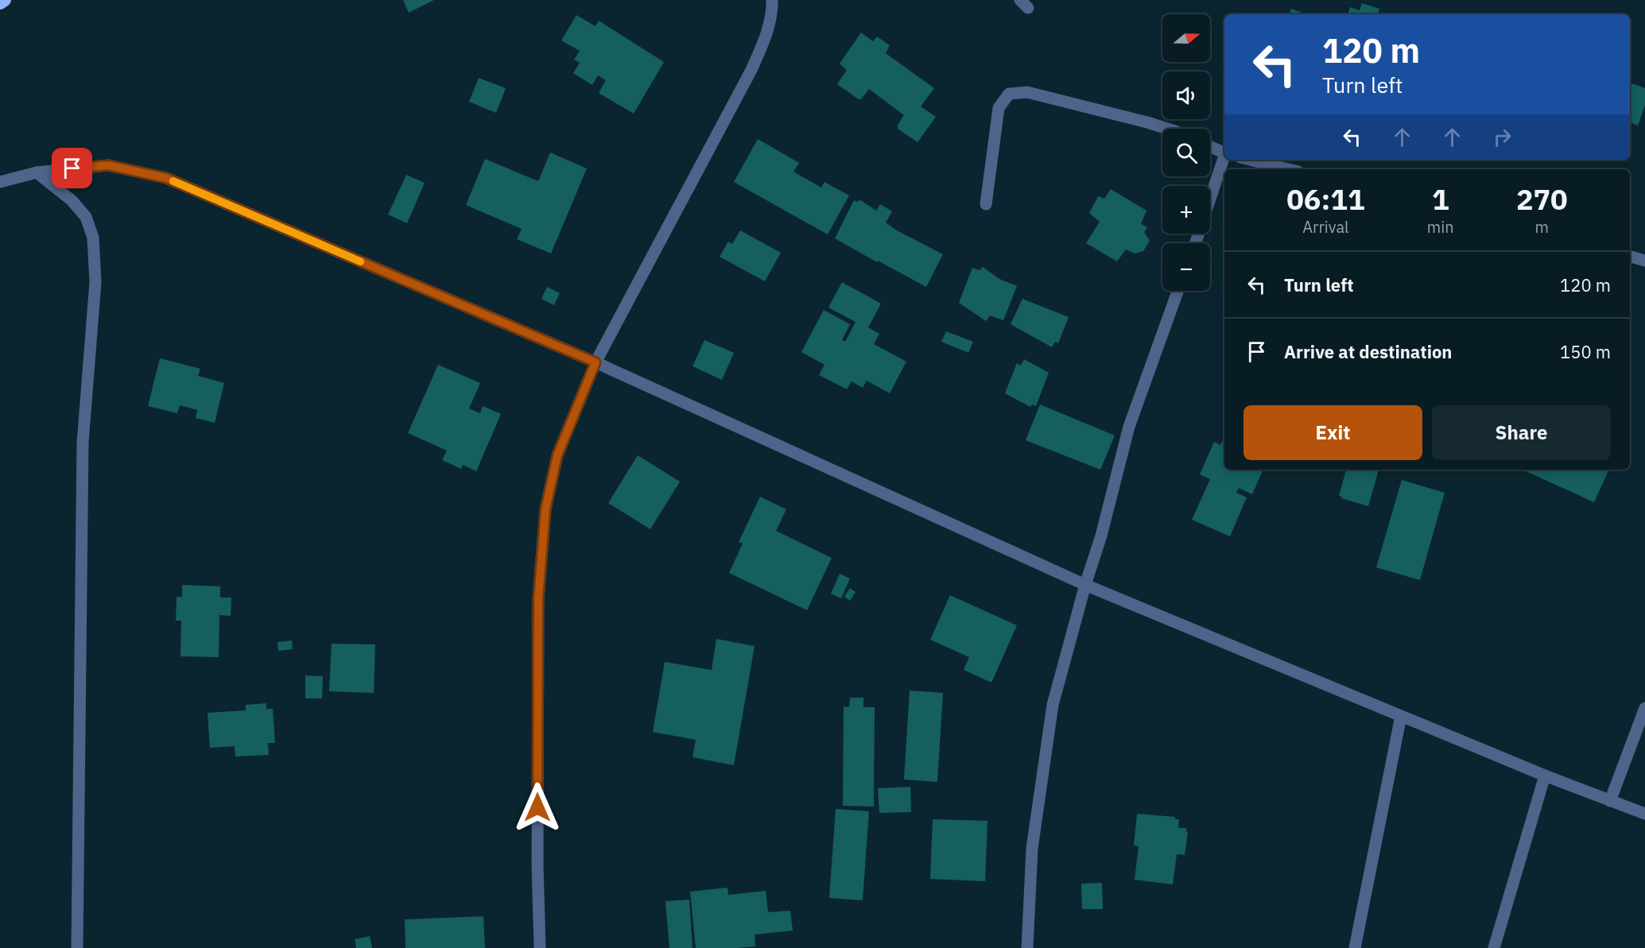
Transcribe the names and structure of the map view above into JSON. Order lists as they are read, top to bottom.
{
  "north": "right",
  "page": {
    "map_buttons": ["+", "−"],
    "turn": ["120 m", "Turn left"],
    "eta": [
      "06:11",
      "Arrival",
      "1",
      "min",
      "270",
      "m"
    ],
    "list": [
      {
        "name": "Turn left",
        "value": "120 m"
      },
      {
        "name": "Arrive at destination",
        "value": "150 m"
      }
    ],
    "buttons": ["Exit", "Share"]
  }
}
